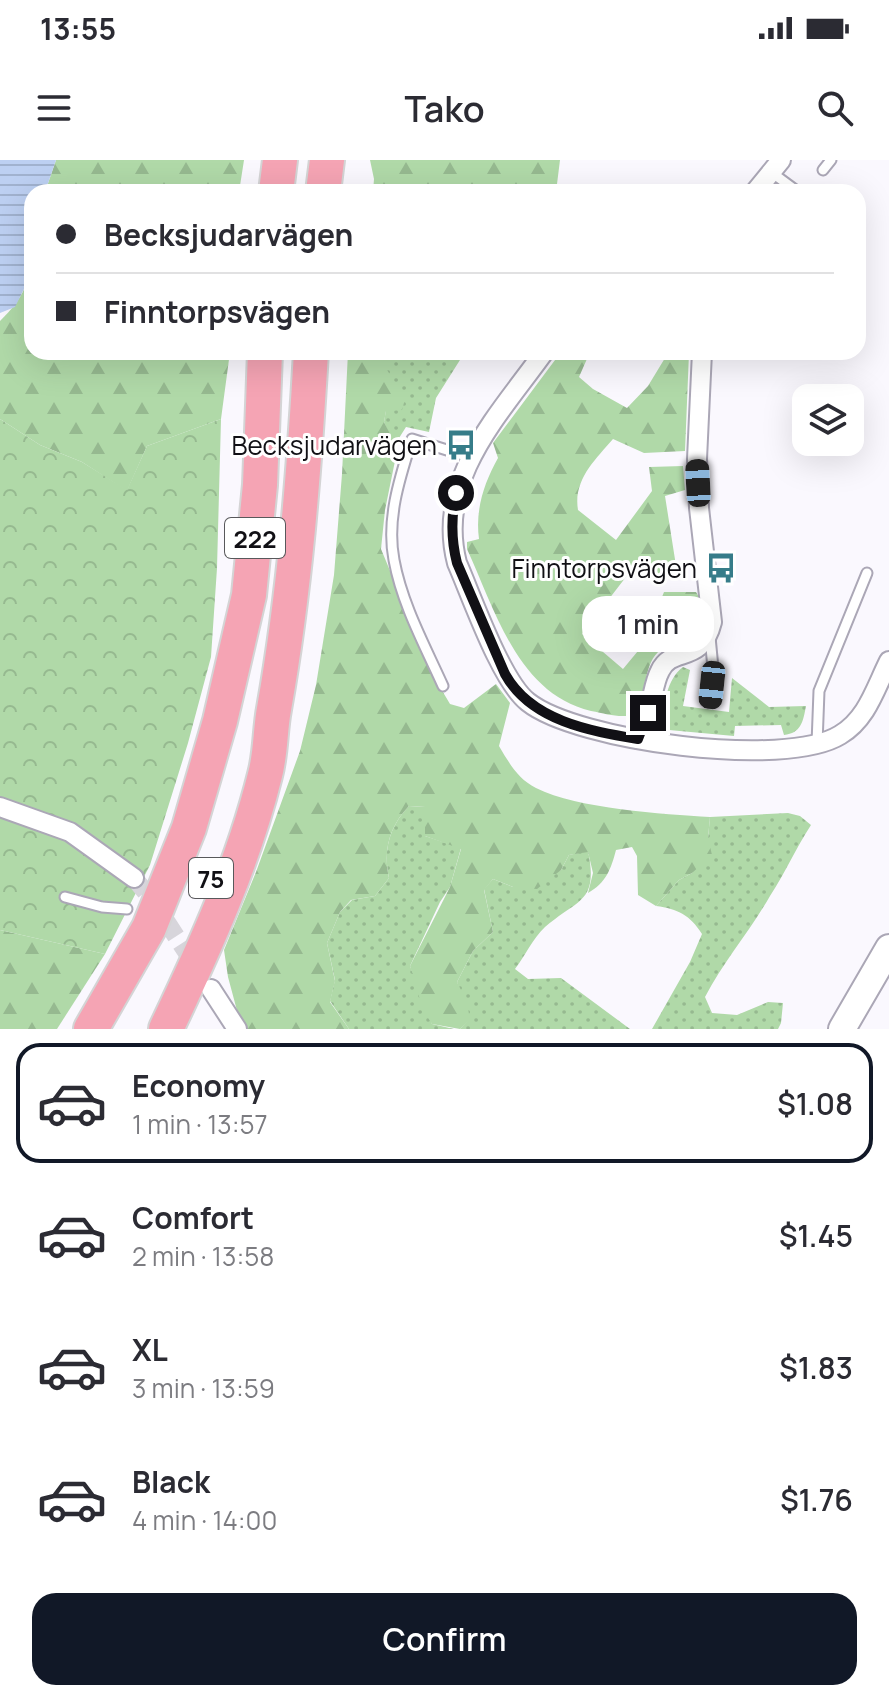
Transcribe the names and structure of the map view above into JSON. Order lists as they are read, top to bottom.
{
  "streets": {
    "highway": ["222", "75"]
  },
  "crossings": [
    ["222", "75"]
  ],
  "places": {
    "bus stop": ["Becksjudarvägen", "Finntorpsvägen"]
  },
  "page": {
    "status": "13:55",
    "header": "Tako",
    "banner": ["Becksjudarvägen", "Finntorpsvägen"],
    "bubble": "1 min",
    "list": [
      {
        "name": "Economy",
        "note": "1 min · 13:57",
        "value": "$1.08"
      },
      {
        "name": "Comfort",
        "note": "2 min · 13:58",
        "value": "$1.45"
      },
      {
        "name": "XL",
        "note": "3 min · 13:59",
        "value": "$1.83"
      },
      {
        "name": "Black",
        "note": "4 min · 14:00",
        "value": "$1.76"
      }
    ],
    "buttons": "Confirm"
  }
}
